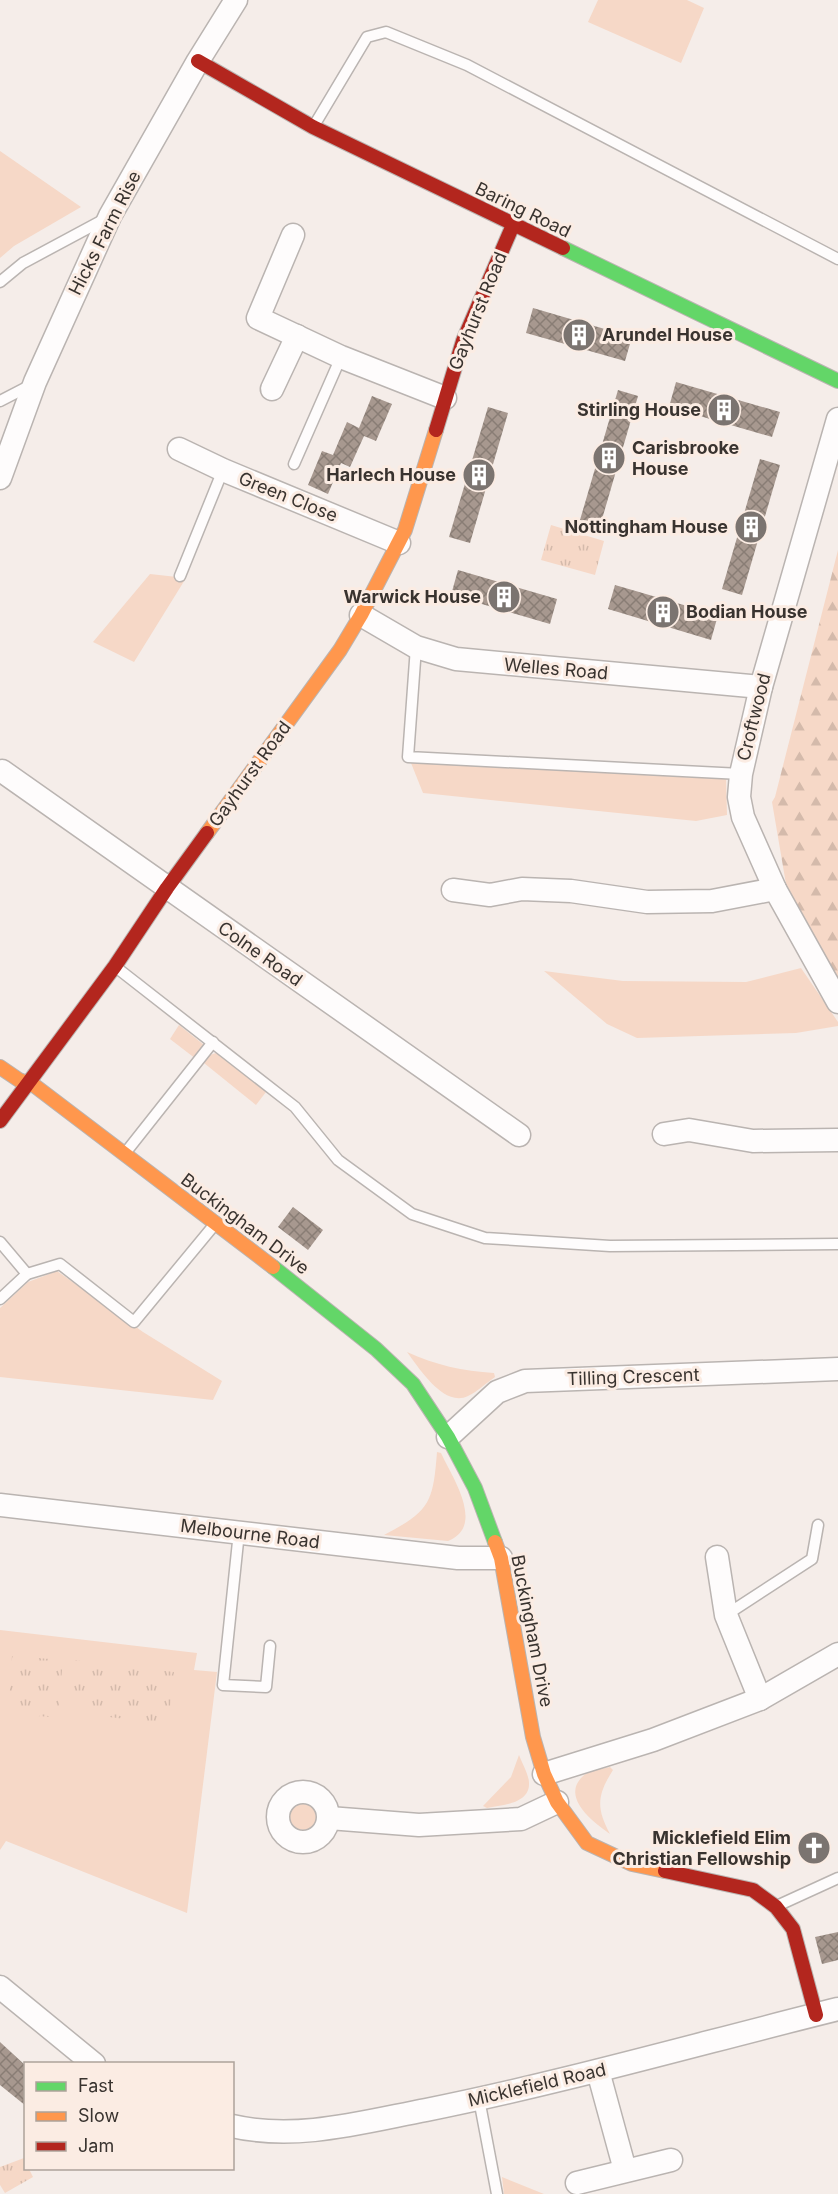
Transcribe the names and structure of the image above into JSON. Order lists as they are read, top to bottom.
{
  "streets": {
    "street": [
      "Baring Road",
      "Hicks Farm Rise",
      "Gayhurst Road",
      "Green Close",
      "Welles Road",
      "Croftwood",
      "Colne Road",
      "Buckingham Drive",
      "Tilling Crescent",
      "Melbourne Road",
      "Micklefield Road"
    ]
  },
  "crossings": [
    ["Baring Road", "Hicks Farm Rise"],
    ["Baring Road", "Gayhurst Road"],
    ["Gayhurst Road", "Green Close"],
    ["Gayhurst Road", "Welles Road"],
    ["Gayhurst Road", "Colne Road"],
    ["Gayhurst Road", "Buckingham Drive"],
    ["Welles Road", "Croftwood"],
    ["Buckingham Drive", "Tilling Crescent"],
    ["Buckingham Drive", "Melbourne Road"],
    ["Buckingham Drive", "Micklefield Road"]
  ],
  "places": {
    "building": [
      "Arundel House",
      "Stirling House",
      "Carisbrooke House",
      "Harlech House",
      "Nottingham House",
      "Warwick House",
      "Bodian House"
    ],
    "church": ["Micklefield Elim Christian Fellowship"]
  },
  "legend": ["Fast", "Slow", "Jam"]
}
